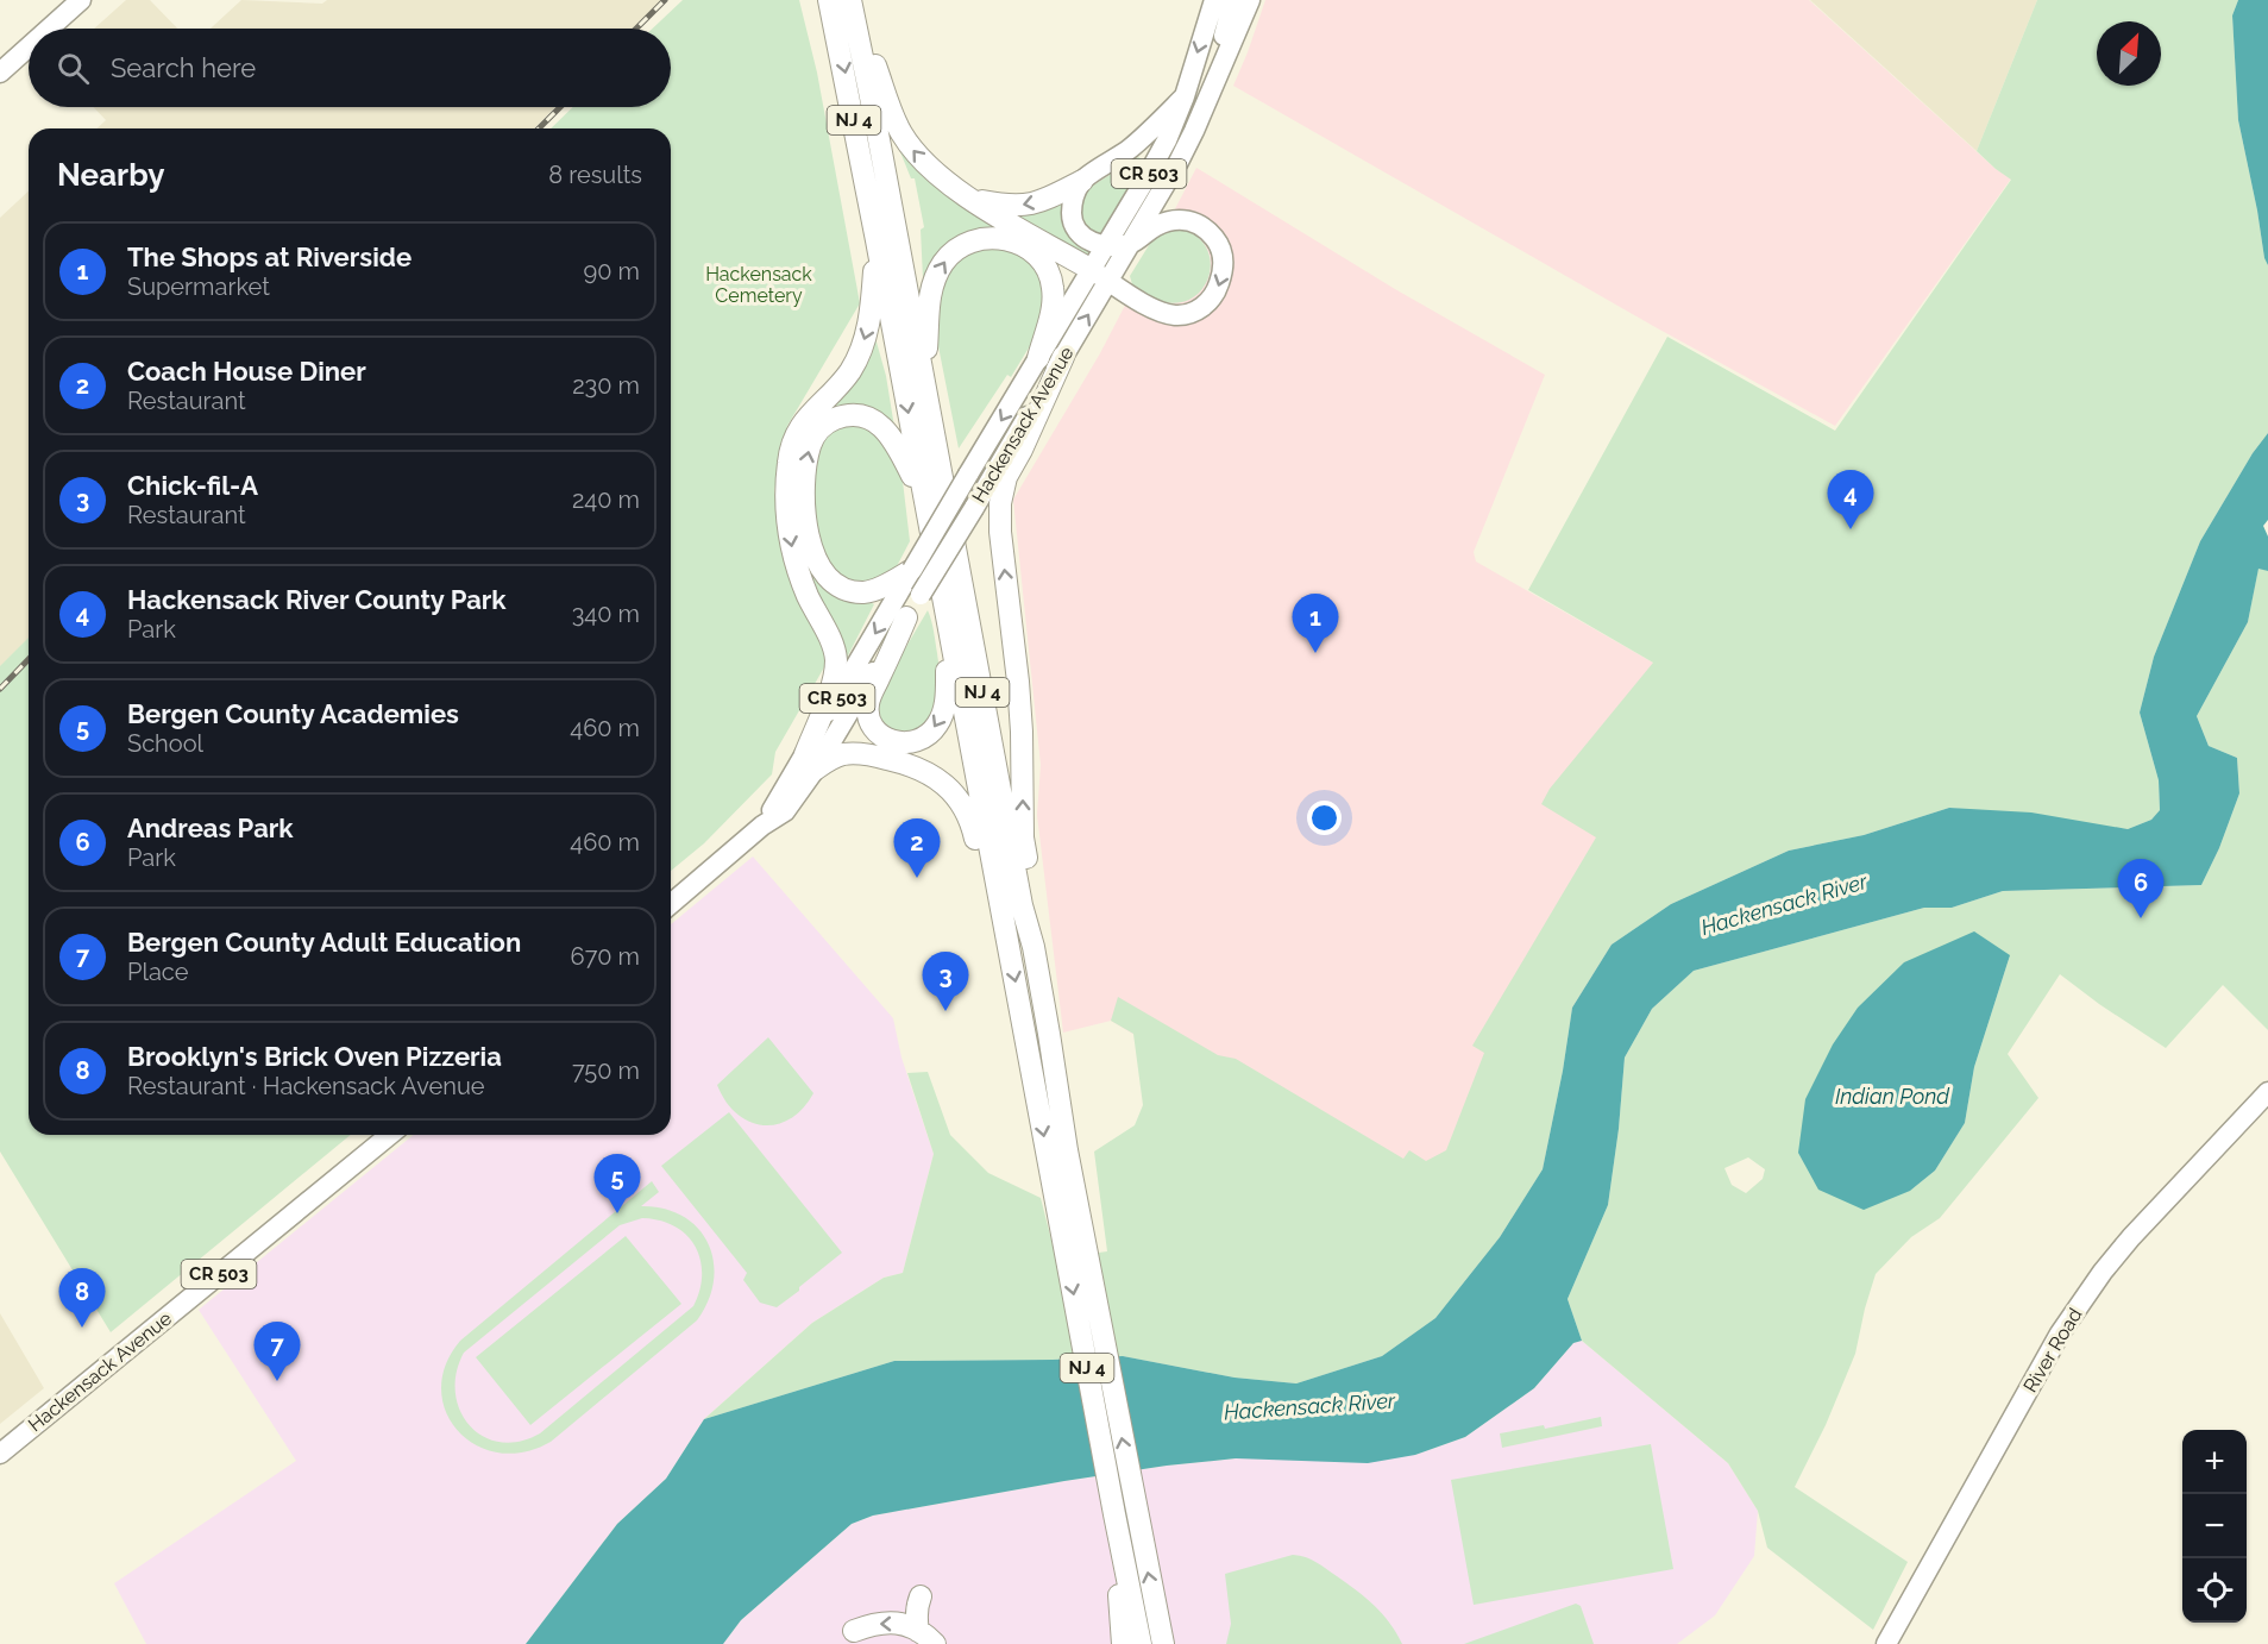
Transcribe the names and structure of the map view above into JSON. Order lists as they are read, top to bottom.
{
  "streets": {
    "highway": ["NJ 4"],
    "main road": ["CR 503", "Hackensack Avenue", "River Road"]
  },
  "water": ["Hackensack River", "Indian Pond"],
  "parks": ["Hackensack Cemetery"],
  "north": "top right",
  "page": {
    "search": "Search here",
    "heading": ["Nearby", "8 results"],
    "list": [
      {
        "mark": "1",
        "name": "The Shops at Riverside",
        "note": "Supermarket",
        "value": "90 m"
      },
      {
        "mark": "2",
        "name": "Coach House Diner",
        "note": "Restaurant",
        "value": "230 m"
      },
      {
        "mark": "3",
        "name": "Chick-fil-A",
        "note": "Restaurant",
        "value": "240 m"
      },
      {
        "mark": "4",
        "name": "Hackensack River County Park",
        "note": "Park",
        "value": "340 m"
      },
      {
        "mark": "5",
        "name": "Bergen County Academies",
        "note": "School",
        "value": "460 m"
      },
      {
        "mark": "6",
        "name": "Andreas Park",
        "note": "Park",
        "value": "460 m"
      },
      {
        "mark": "7",
        "name": "Bergen County Adult Education",
        "note": "Place",
        "value": "670 m"
      },
      {
        "mark": "8",
        "name": "Brooklyn's Brick Oven Pizzeria",
        "note": "Restaurant · Hackensack Avenue",
        "value": "750 m"
      }
    ],
    "pins": [
      "4",
      "1",
      "2",
      "6",
      "3",
      "5",
      "8",
      "7"
    ],
    "map_buttons": ["+", "−"]
  }
}
